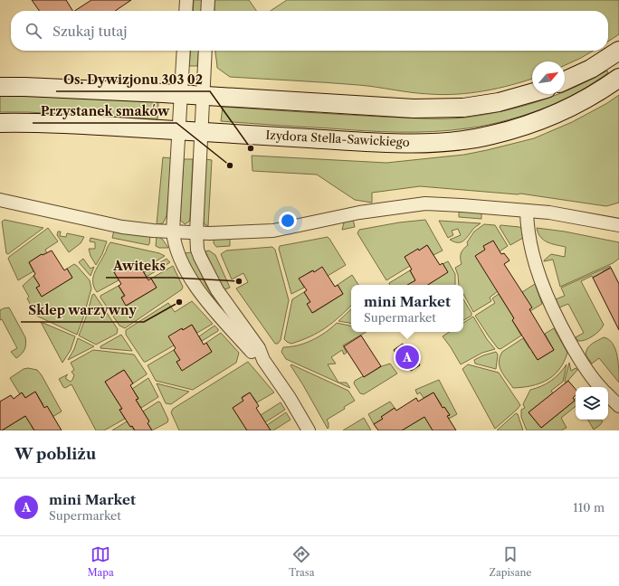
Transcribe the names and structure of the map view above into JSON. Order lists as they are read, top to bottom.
{
  "streets": {
    "main road": ["Izydora Stella-Sawickiego"]
  },
  "places": [
    "Os. Dywizjonu 303 02",
    "Przystanek smaków",
    "Awiteks",
    "Sklep warzywny"
  ],
  "north": "top right",
  "page": {
    "search": "Szukaj tutaj",
    "popup": ["mini Market", "Supermarket"],
    "pins": "A",
    "heading": "W pobliżu",
    "list": [
      {
        "mark": "A",
        "name": "mini Market",
        "note": "Supermarket",
        "value": "110 m"
      }
    ],
    "nav": ["Mapa", "Trasa", "Zapisane"]
  }
}
